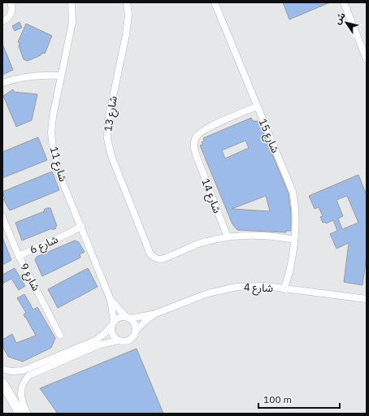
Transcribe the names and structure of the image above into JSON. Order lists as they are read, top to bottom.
{
  "streets": {
    "street": [
      "شارع 13",
      "شارع 15",
      "شارع 11",
      "شارع 14",
      "شارع 6",
      "شارع 9",
      "شارع 4"
    ]
  },
  "crossings": [
    ["شارع 13", "شارع 15"],
    ["شارع 13", "شارع 14"],
    ["شارع 15", "شارع 14"],
    ["شارع 15", "شارع 4"],
    ["شارع 11", "شارع 6"],
    ["شارع 11", "شارع 4"],
    ["شارع 6", "شارع 9"]
  ],
  "scale_bar": "100 m",
  "north": "top left"
}
